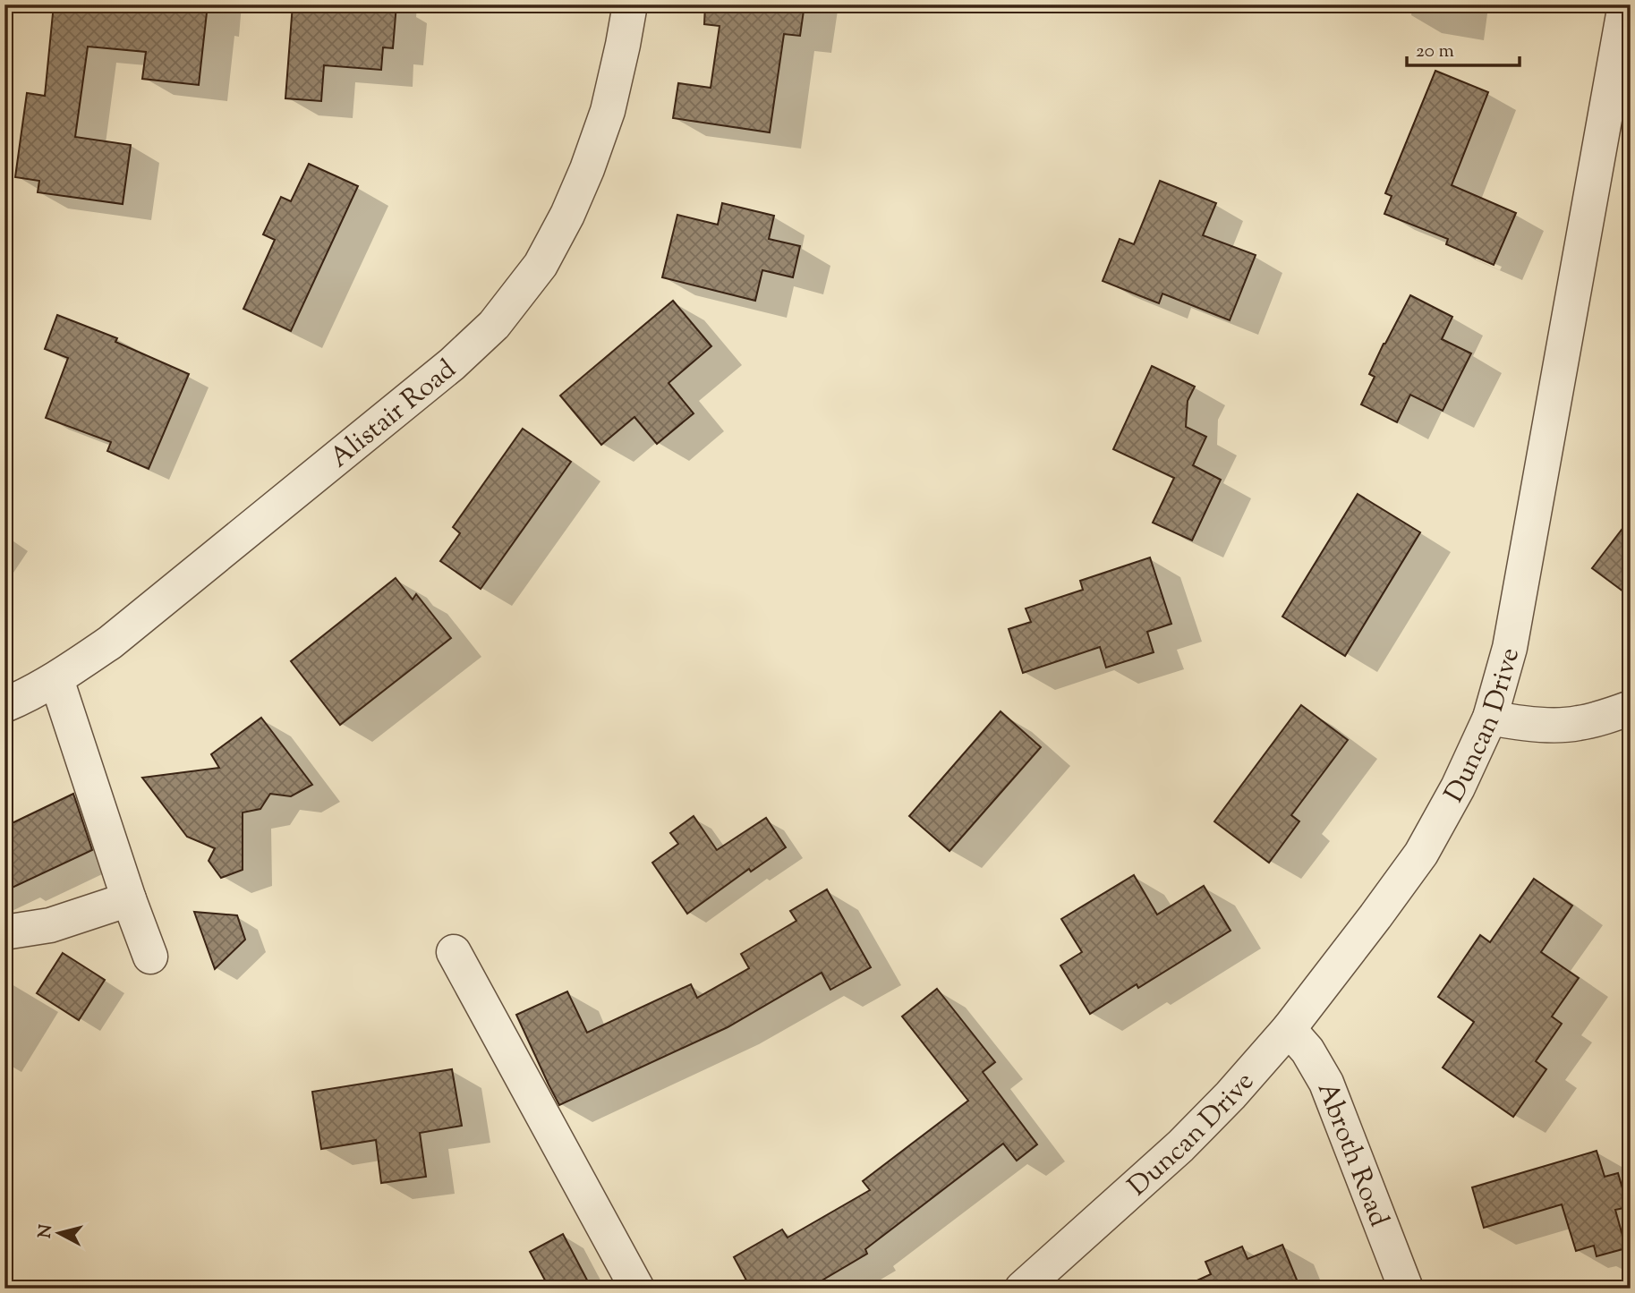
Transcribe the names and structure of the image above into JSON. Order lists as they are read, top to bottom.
{
  "streets": {
    "street": ["Alistair Road", "Duncan Drive", "Abroth Road"]
  },
  "crossings": [
    ["Duncan Drive", "Abroth Road"]
  ],
  "scale_bar": "20 m",
  "north": "left"
}
